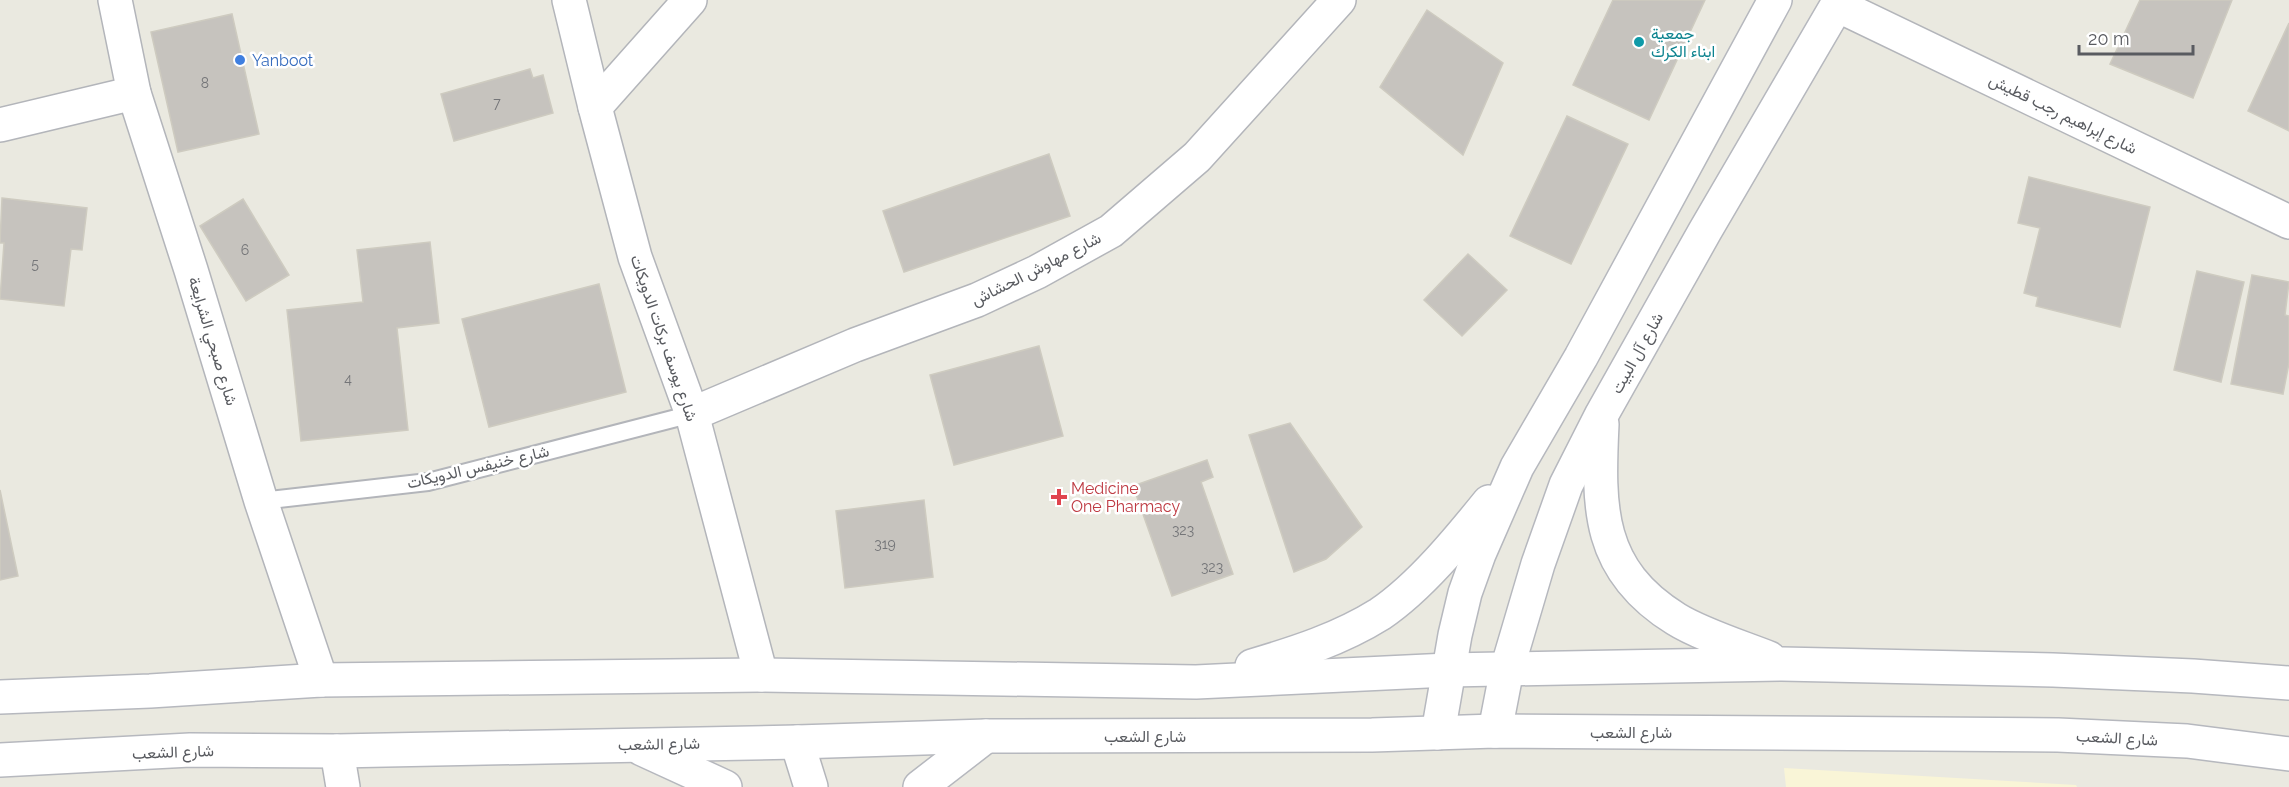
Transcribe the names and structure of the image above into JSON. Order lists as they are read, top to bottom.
{
  "streets": {
    "main road": [
      "شارع إبراهيم رجب قطيش",
      "شارع مهاوش الحشاش",
      "شارع يوسف بركات الدويكات",
      "شارع صبحي الشرايعة",
      "شارع آل البيت",
      "شارع الشعب"
    ],
    "lane": ["شارع خنيفس الدويكات"]
  },
  "crossings": [
    ["شارع إبراهيم رجب قطيش", "شارع آل البيت"],
    ["شارع مهاوش الحشاش", "شارع يوسف بركات الدويكات"],
    ["شارع مهاوش الحشاش", "شارع خنيفس الدويكات"],
    ["شارع يوسف بركات الدويكات", "شارع خنيفس الدويكات"],
    ["شارع صبحي الشرايعة", "شارع خنيفس الدويكات"],
    ["شارع آل البيت", "شارع الشعب"]
  ],
  "places": {
    "other": ["جمعية ابناء الكرك", "Yanboot"],
    "health": ["Medicine One Pharmacy"]
  },
  "house_numbers": [
    "8",
    "7",
    "6",
    "5",
    "4",
    "323",
    "319",
    "323"
  ],
  "scale_bar": "20 m"
}
